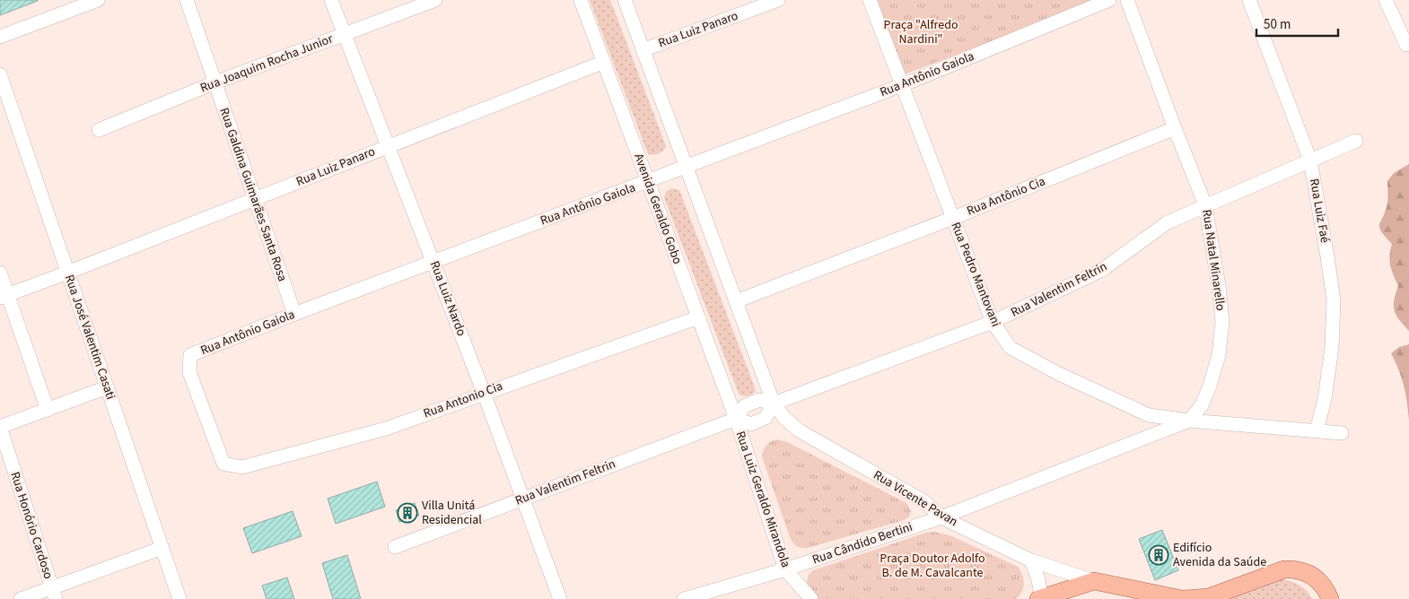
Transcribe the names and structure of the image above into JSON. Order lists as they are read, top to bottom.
{
  "streets": {
    "street": [
      "Rua Luiz Panaro",
      "Rua Joaquim Rocha Junior",
      "Rua Antônio Gaiola",
      "Rua Galdina Guimarães Santa Rosa",
      "Rua Antônio Cia",
      "Avenida Geraldo Gobo",
      "Rua Luiz Faé",
      "Rua Natal Minarello",
      "Rua Pedro Mantovani",
      "Rua Valentim Feltrin",
      "Rua Luiz Nardo",
      "Rua José Valentim Casati",
      "Rua Antonio Cia",
      "Rua Vicente Pavan",
      "Rua Luiz Geraldo Mirandola",
      "Rua Honório Cardoso",
      "Rua Cândido Bertini"
    ]
  },
  "crossings": [
    ["Rua Luiz Panaro", "Rua Galdina Guimarães Santa Rosa"],
    ["Rua Luiz Panaro", "Avenida Geraldo Gobo"],
    ["Rua Luiz Panaro", "Rua Luiz Nardo"],
    ["Rua Luiz Panaro", "Rua José Valentim Casati"],
    ["Rua Joaquim Rocha Junior", "Rua Galdina Guimarães Santa Rosa"],
    ["Rua Joaquim Rocha Junior", "Rua Luiz Nardo"],
    ["Rua Antônio Gaiola", "Rua Galdina Guimarães Santa Rosa"],
    ["Rua Antônio Gaiola", "Avenida Geraldo Gobo"],
    ["Rua Antônio Gaiola", "Rua Pedro Mantovani"],
    ["Rua Antônio Gaiola", "Rua Luiz Nardo"],
    ["Rua Antônio Gaiola", "Rua Antonio Cia"],
    ["Rua Antônio Cia", "Rua Natal Minarello"],
    ["Rua Antônio Cia", "Rua Pedro Mantovani"],
    ["Avenida Geraldo Gobo", "Rua Valentim Feltrin"],
    ["Avenida Geraldo Gobo", "Rua Antonio Cia"],
    ["Avenida Geraldo Gobo", "Rua Luiz Geraldo Mirandola"],
    ["Rua Luiz Faé", "Rua Pedro Mantovani"],
    ["Rua Luiz Faé", "Rua Valentim Feltrin"],
    ["Rua Natal Minarello", "Rua Pedro Mantovani"],
    ["Rua Natal Minarello", "Rua Valentim Feltrin"],
    ["Rua Natal Minarello", "Rua Cândido Bertini"],
    ["Rua Pedro Mantovani", "Rua Valentim Feltrin"],
    ["Rua Pedro Mantovani", "Rua Cândido Bertini"],
    ["Rua Valentim Feltrin", "Rua Luiz Nardo"],
    ["Rua Valentim Feltrin", "Rua Vicente Pavan"],
    ["Rua Valentim Feltrin", "Rua Luiz Geraldo Mirandola"],
    ["Rua Luiz Nardo", "Rua Antonio Cia"],
    ["Rua Vicente Pavan", "Rua Cândido Bertini"],
    ["Rua Luiz Geraldo Mirandola", "Rua Cândido Bertini"]
  ],
  "parks": ["Praça \"Alfredo Nardini\"", "Praça Doutor Adolfo B. de M. Cavalcante"],
  "places": {
    "building": ["Villa Unitá Residencial", "Edifício Avenida da Saúde"]
  },
  "scale_bar": "50 m"
}
